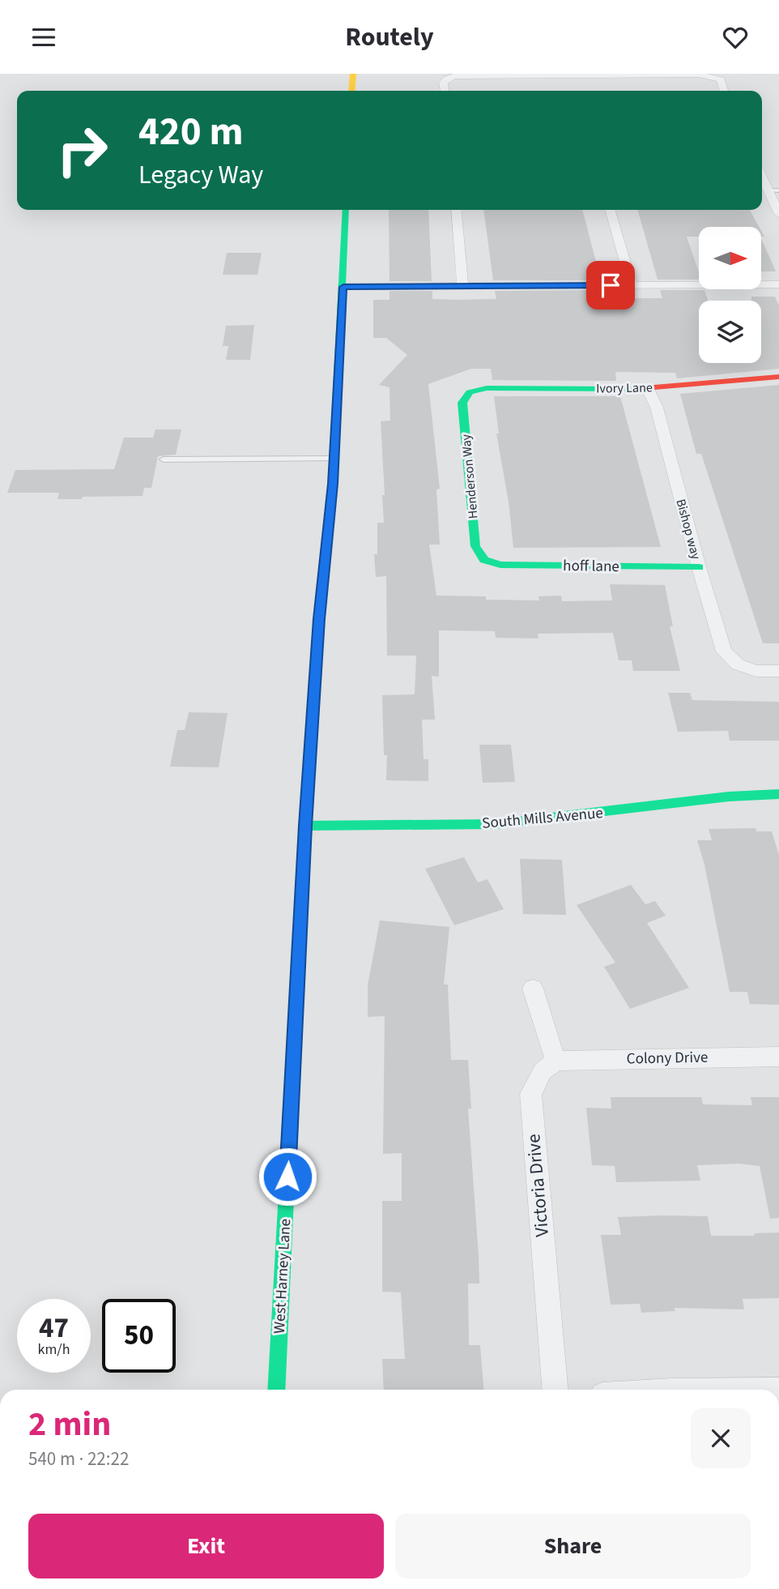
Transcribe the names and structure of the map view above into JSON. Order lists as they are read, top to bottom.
{
  "streets": {
    "main road": [
      "Ivory Lane",
      "Henderson Way",
      "hoff lane",
      "South Mills Avenue",
      "West Harney Lane"
    ],
    "street": ["Bishop way", "Colony Drive", "Victoria Drive"]
  },
  "crossings": [
    ["Ivory Lane", "Henderson Way"],
    ["Ivory Lane", "Bishop way"],
    ["Henderson Way", "hoff lane"],
    ["Bishop way", "hoff lane"],
    ["South Mills Avenue", "West Harney Lane"],
    ["Colony Drive", "Victoria Drive"]
  ],
  "north": "right",
  "page": {
    "header": "Routely",
    "turn": ["420 m", "Legacy Way"],
    "speed": "47 km/h",
    "limit": "50",
    "heading": ["2 min", "540 m · 22:22"],
    "buttons": ["Exit", "Share"]
  }
}
